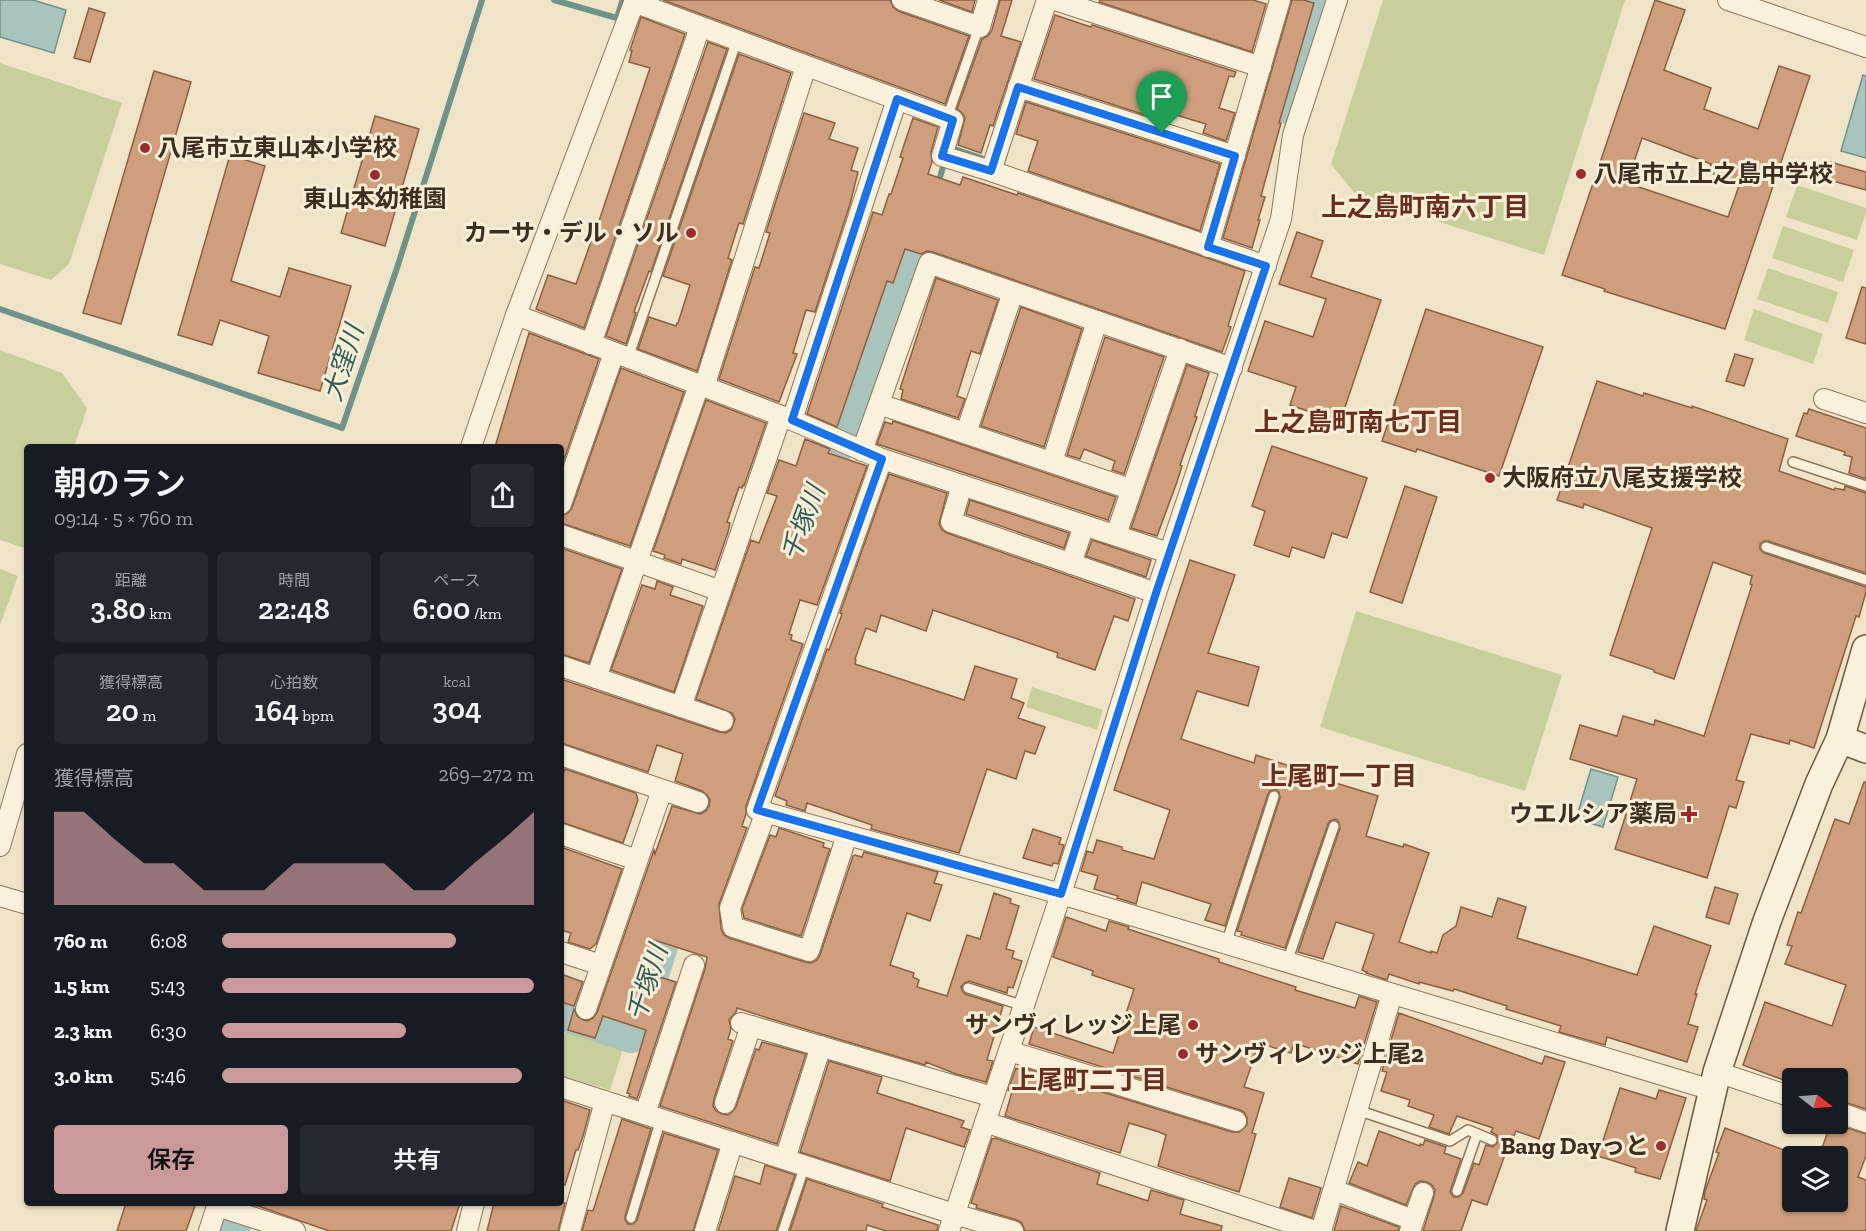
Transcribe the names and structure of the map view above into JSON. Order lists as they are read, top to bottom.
{
  "districts": [
    "上之島町南六丁目",
    "上之島町南七丁目",
    "上尾町一丁目",
    "上尾町二丁目"
  ],
  "water": ["大窪川", "千塚川"],
  "places": {
    "other": [
      "八尾市立東山本小学校",
      "八尾市立上之島中学校",
      "東山本幼稚園",
      "カーサ・デル・ソル",
      "大阪府立八尾支援学校",
      "サンヴィレッジ上尾",
      "サンヴィレッジ上尾2",
      "Bang Dayっと"
    ],
    "health": ["ウエルシア薬局"]
  },
  "north": "right",
  "page": {
    "heading": ["朝のラン", "09:14 · 5 × 760 m"],
    "stats": [
      ["距離", "3.80 km"],
      ["時間", "22:48"],
      ["ペース", "6:00 /km"],
      ["獲得標高", "20 m"],
      ["心拍数", "164 bpm"],
      ["kcal", "304"]
    ],
    "chart": ["獲得標高", "269–272 m"],
    "list": [
      {
        "name": "760 m",
        "note": "6:08"
      },
      {
        "name": "1.5 km",
        "note": "5:43"
      },
      {
        "name": "2.3 km",
        "note": "6:30"
      },
      {
        "name": "3.0 km",
        "note": "5:46"
      }
    ],
    "buttons": ["保存", "共有"]
  }
}
